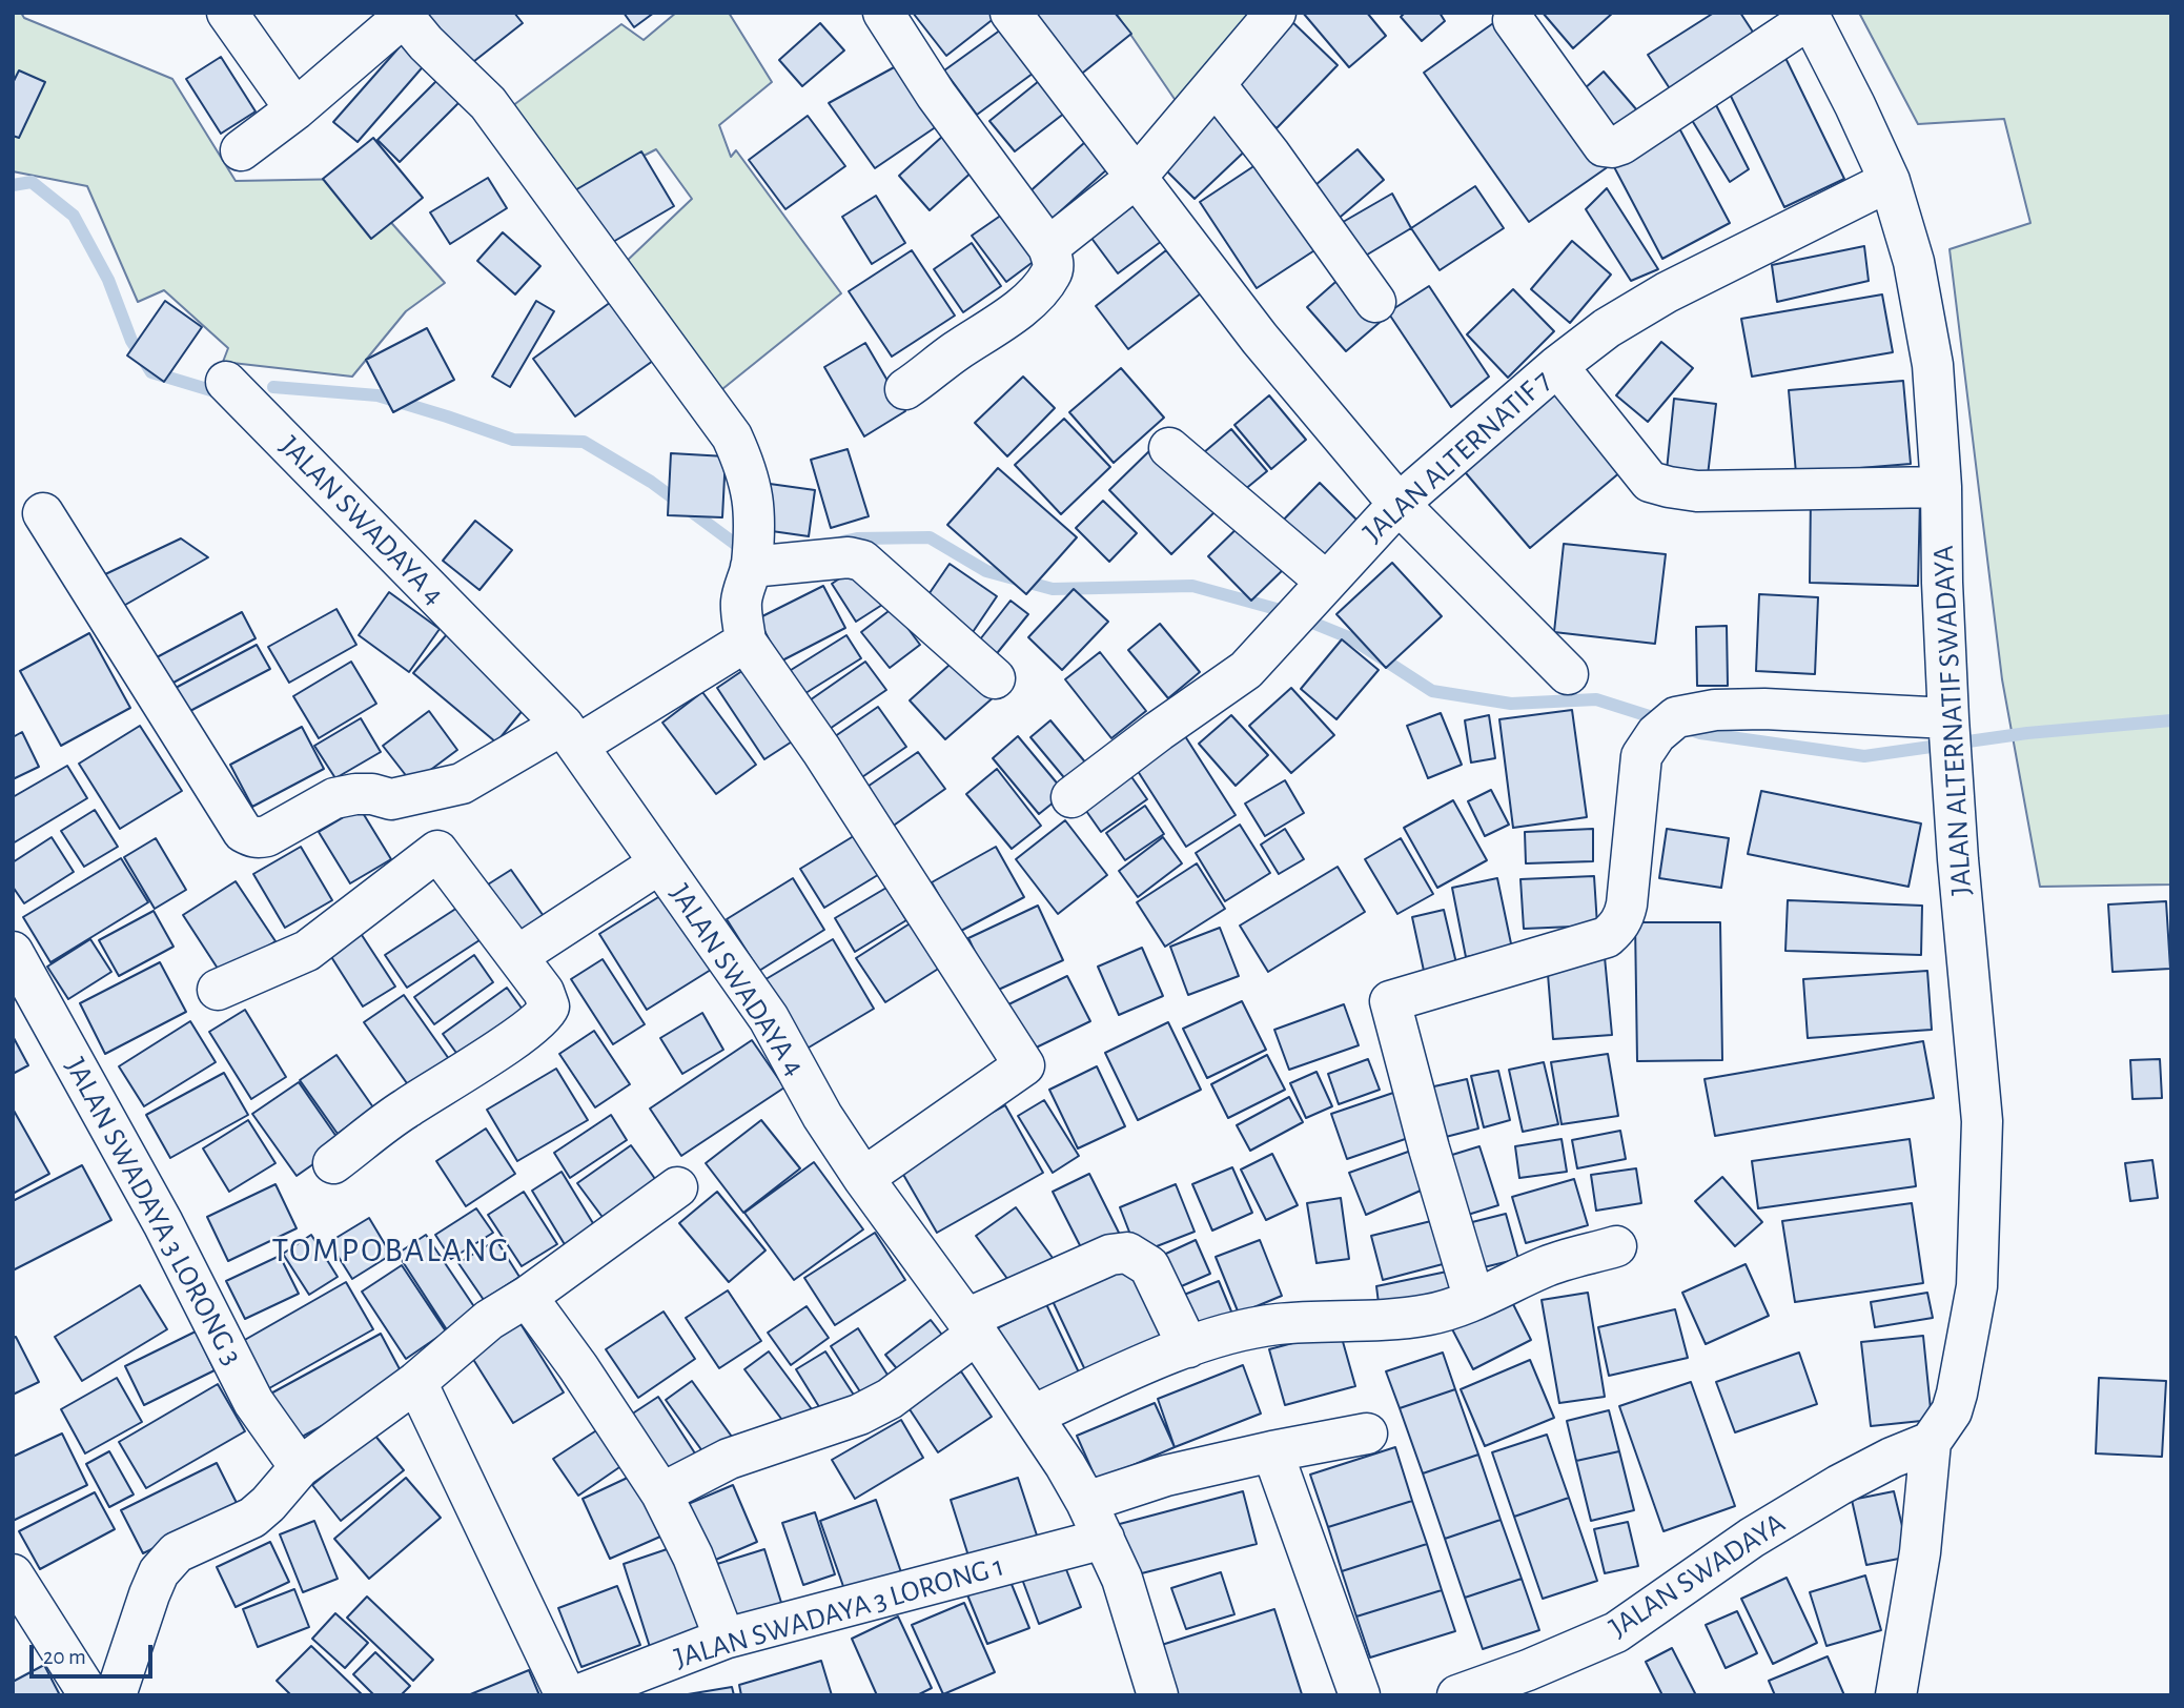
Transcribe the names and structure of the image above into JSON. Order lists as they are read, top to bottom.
{
  "streets": {
    "street": [
      "JALAN ALTERNATIF 7",
      "JALAN SWADAYA 4",
      "JALAN ALTERNATIF SWADAYA",
      "JALAN SWADAYA 3 LORONG 3",
      "JALAN SWADAYA",
      "JALAN SWADAYA 3 LORONG 1"
    ]
  },
  "crossings": [
    ["JALAN ALTERNATIF 7", "JALAN ALTERNATIF SWADAYA"],
    ["JALAN SWADAYA 4", "JALAN SWADAYA 3 LORONG 1"],
    ["JALAN ALTERNATIF SWADAYA", "JALAN SWADAYA"]
  ],
  "districts": ["TOMPOBALANG"],
  "scale_bar": "20 m"
}
